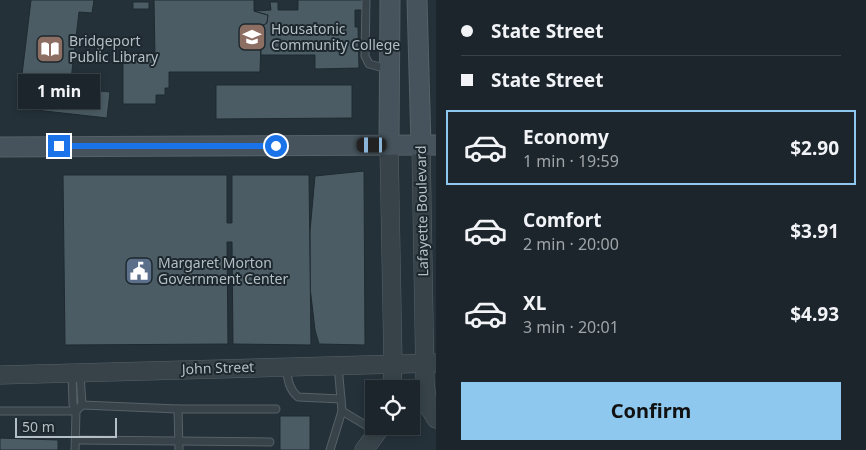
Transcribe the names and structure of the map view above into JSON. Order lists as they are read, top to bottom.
{
  "streets": {
    "main road": ["Lafayette Boulevard"],
    "street": ["John Street"]
  },
  "crossings": [
    ["Lafayette Boulevard", "John Street"]
  ],
  "places": {
    "school or university": ["Housatonic Community College"],
    "library": ["Bridgeport Public Library"],
    "public building": ["Margaret Morton Government Center"]
  },
  "scale_bar": "50 m",
  "page": {
    "banner": ["State Street", "State Street"],
    "bubble": "1 min",
    "list": [
      {
        "name": "Economy",
        "note": "1 min · 19:59",
        "value": "$2.90"
      },
      {
        "name": "Comfort",
        "note": "2 min · 20:00",
        "value": "$3.91"
      },
      {
        "name": "XL",
        "note": "3 min · 20:01",
        "value": "$4.93"
      }
    ],
    "buttons": "Confirm",
    "scale": "50 m"
  }
}
